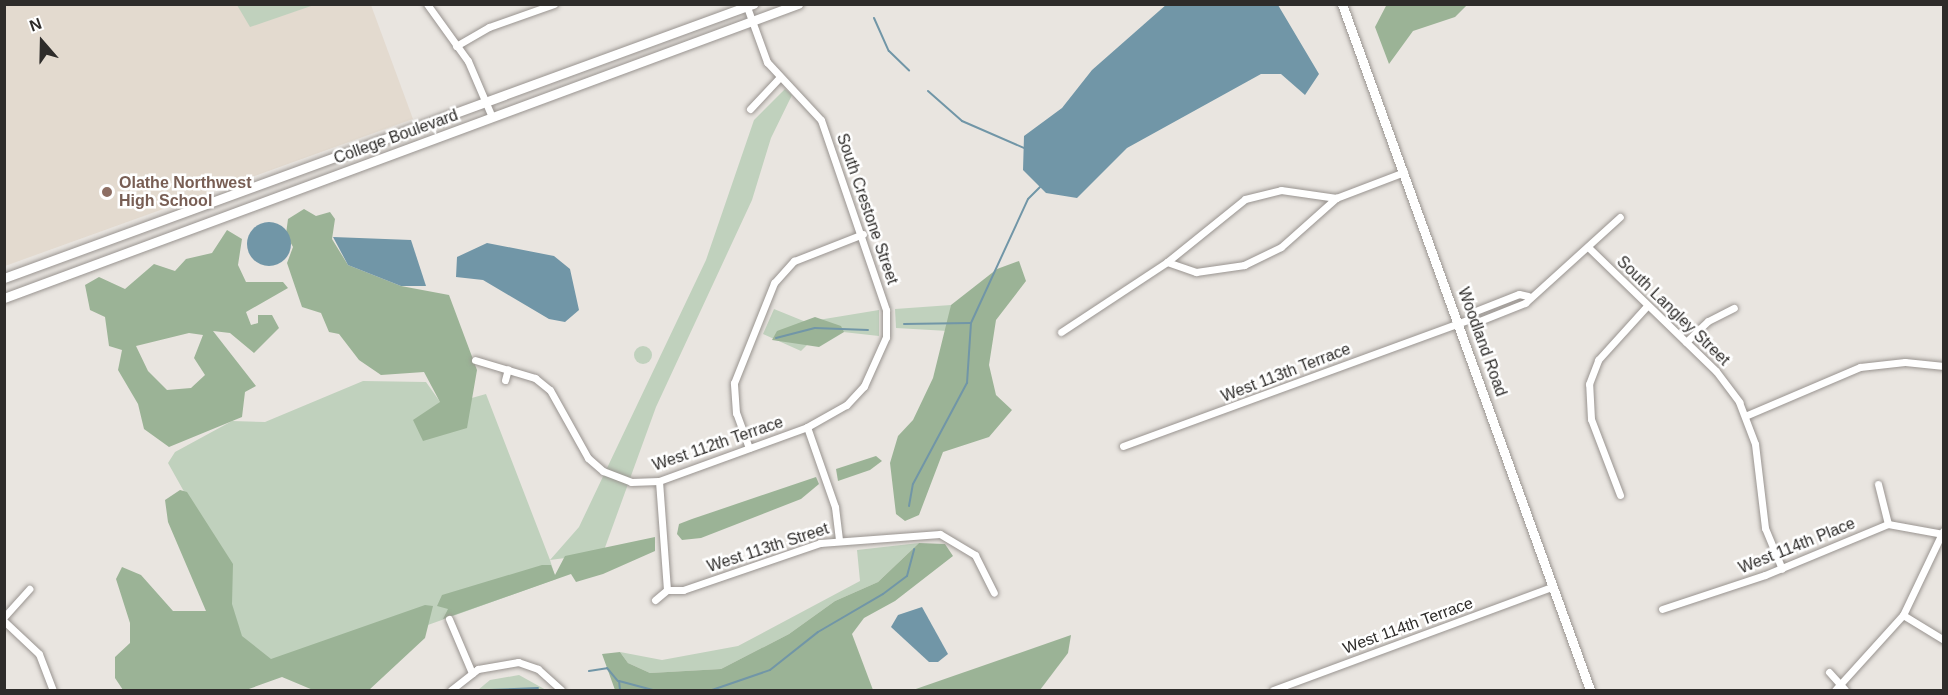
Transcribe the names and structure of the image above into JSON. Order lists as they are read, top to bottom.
{
  "streets": {
    "main road": ["College Boulevard", "Woodland Road"],
    "street": [
      "South Crestone Street",
      "South Langley Street",
      "West 113th Terrace",
      "West 112th Terrace",
      "West 114th Place",
      "West 113th Street",
      "West 114th Terrace"
    ]
  },
  "crossings": [
    ["College Boulevard", "South Crestone Street"],
    ["South Crestone Street", "West 112th Terrace"],
    ["South Langley Street", "West 114th Place"],
    ["Woodland Road", "West 113th Terrace"],
    ["Woodland Road", "West 114th Terrace"]
  ],
  "places": ["Olathe Northwest High School"],
  "north": "top"
}
